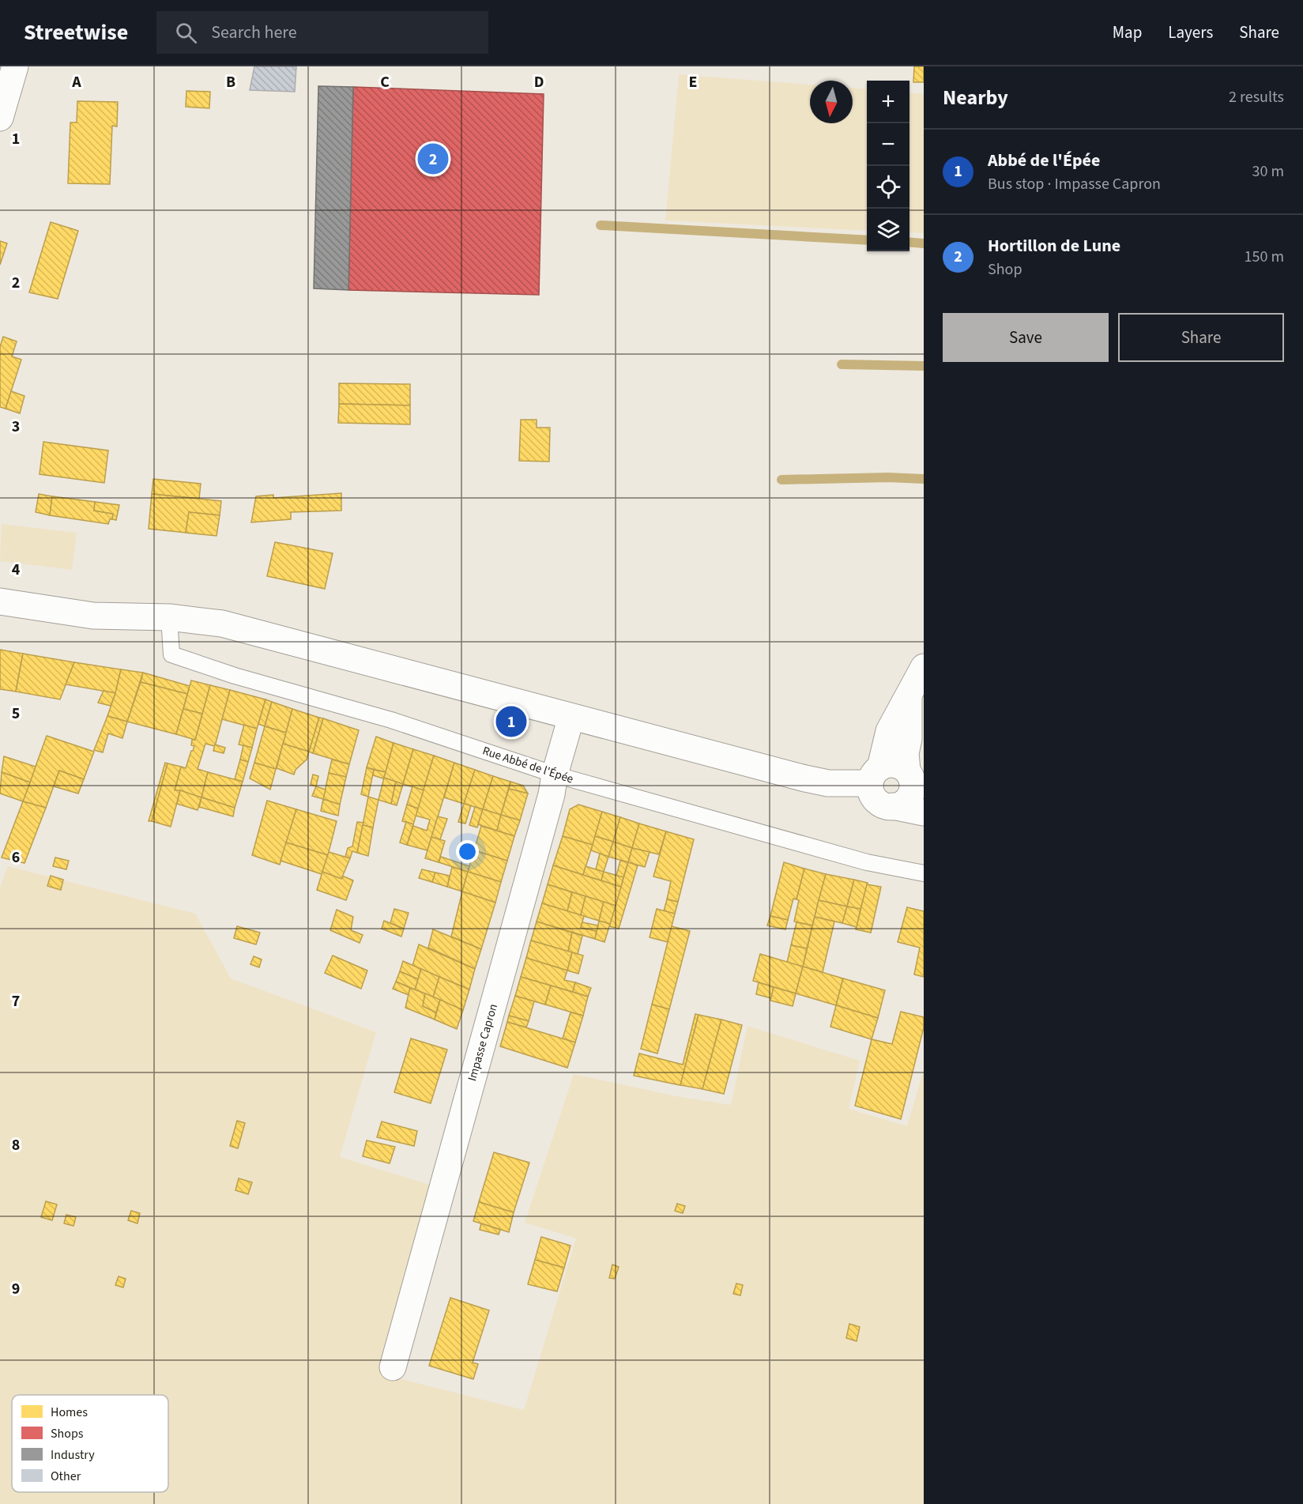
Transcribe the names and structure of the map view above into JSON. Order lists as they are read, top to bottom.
{
  "streets": {
    "street": ["Impasse Capron"],
    "lane": ["Rue Abbé de l'Épée"]
  },
  "crossings": [
    ["Rue Abbé de l'Épée", "Impasse Capron"]
  ],
  "legend": [
    "Homes",
    "Shops",
    "Industry",
    "Other"
  ],
  "north": "bottom",
  "page": {
    "header": "Streetwise",
    "search": "Search here",
    "nav": ["Map", "Layers", "Share"],
    "heading": ["Nearby", "2 results"],
    "map_buttons": ["+", "−"],
    "list": [
      {
        "mark": "1",
        "name": "Abbé de l'Épée",
        "note": "Bus stop · Impasse Capron",
        "value": "30 m"
      },
      {
        "mark": "2",
        "name": "Hortillon de Lune",
        "note": "Shop",
        "value": "150 m"
      }
    ],
    "pins": ["2", "1"],
    "buttons": ["Save", "Share"]
  },
  "grid": {
    "columns": [
      "A",
      "B",
      "C",
      "D",
      "E"
    ],
    "rows": [
      "1",
      "2",
      "3",
      "4",
      "5",
      "6",
      "7",
      "8",
      "9"
    ]
  }
}
